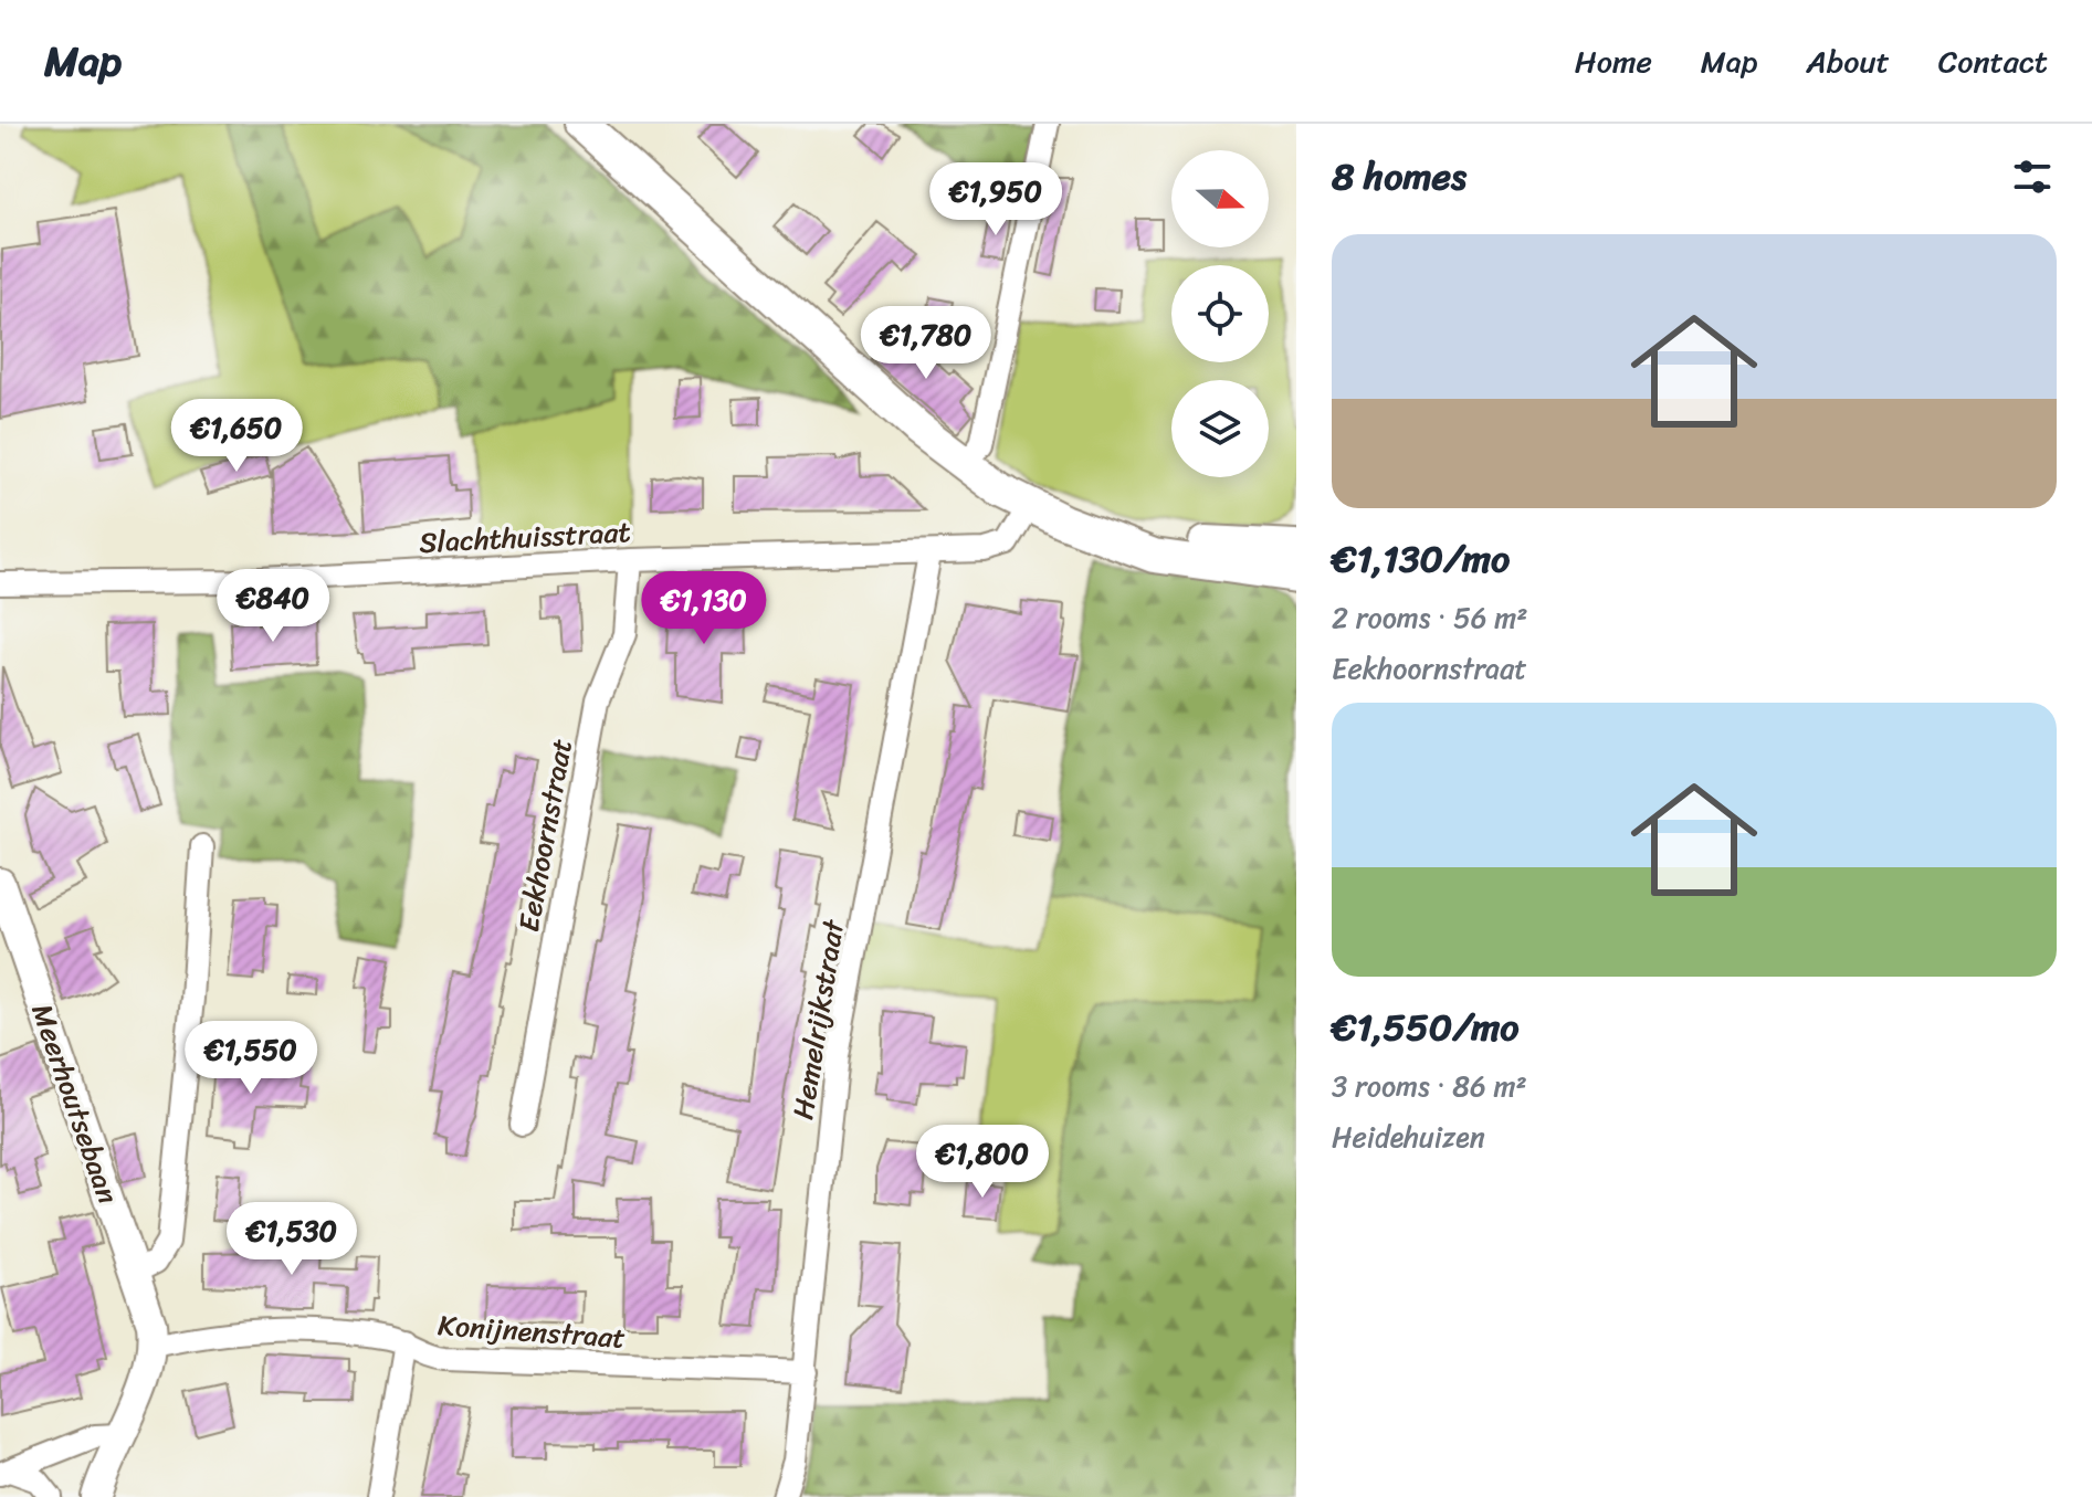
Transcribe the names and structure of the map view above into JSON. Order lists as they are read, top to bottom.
{
  "streets": {
    "street": [
      "Slachthuisstraat",
      "Eekhoornstraat",
      "Hemelrijkstraat",
      "Meerhoutsebaan",
      "Konijnenstraat"
    ]
  },
  "crossings": [
    ["Slachthuisstraat", "Eekhoornstraat"],
    ["Slachthuisstraat", "Hemelrijkstraat"],
    ["Hemelrijkstraat", "Konijnenstraat"],
    ["Meerhoutsebaan", "Konijnenstraat"]
  ],
  "north": "right",
  "page": {
    "header": "Map",
    "nav": [
      "Home",
      "Map",
      "About",
      "Contact"
    ],
    "heading": "8 homes",
    "price": [
      "€1,950",
      "€1,780",
      "€1,650",
      "€840",
      "€1,130",
      "€1,550",
      "€1,800",
      "€1,530"
    ],
    "list": [
      {
        "name": "€1,130/mo",
        "note": "2 rooms · 56 m² · Eekhoornstraat"
      },
      {
        "name": "€1,550/mo",
        "note": "3 rooms · 86 m² · Heidehuizen"
      }
    ]
  }
}
